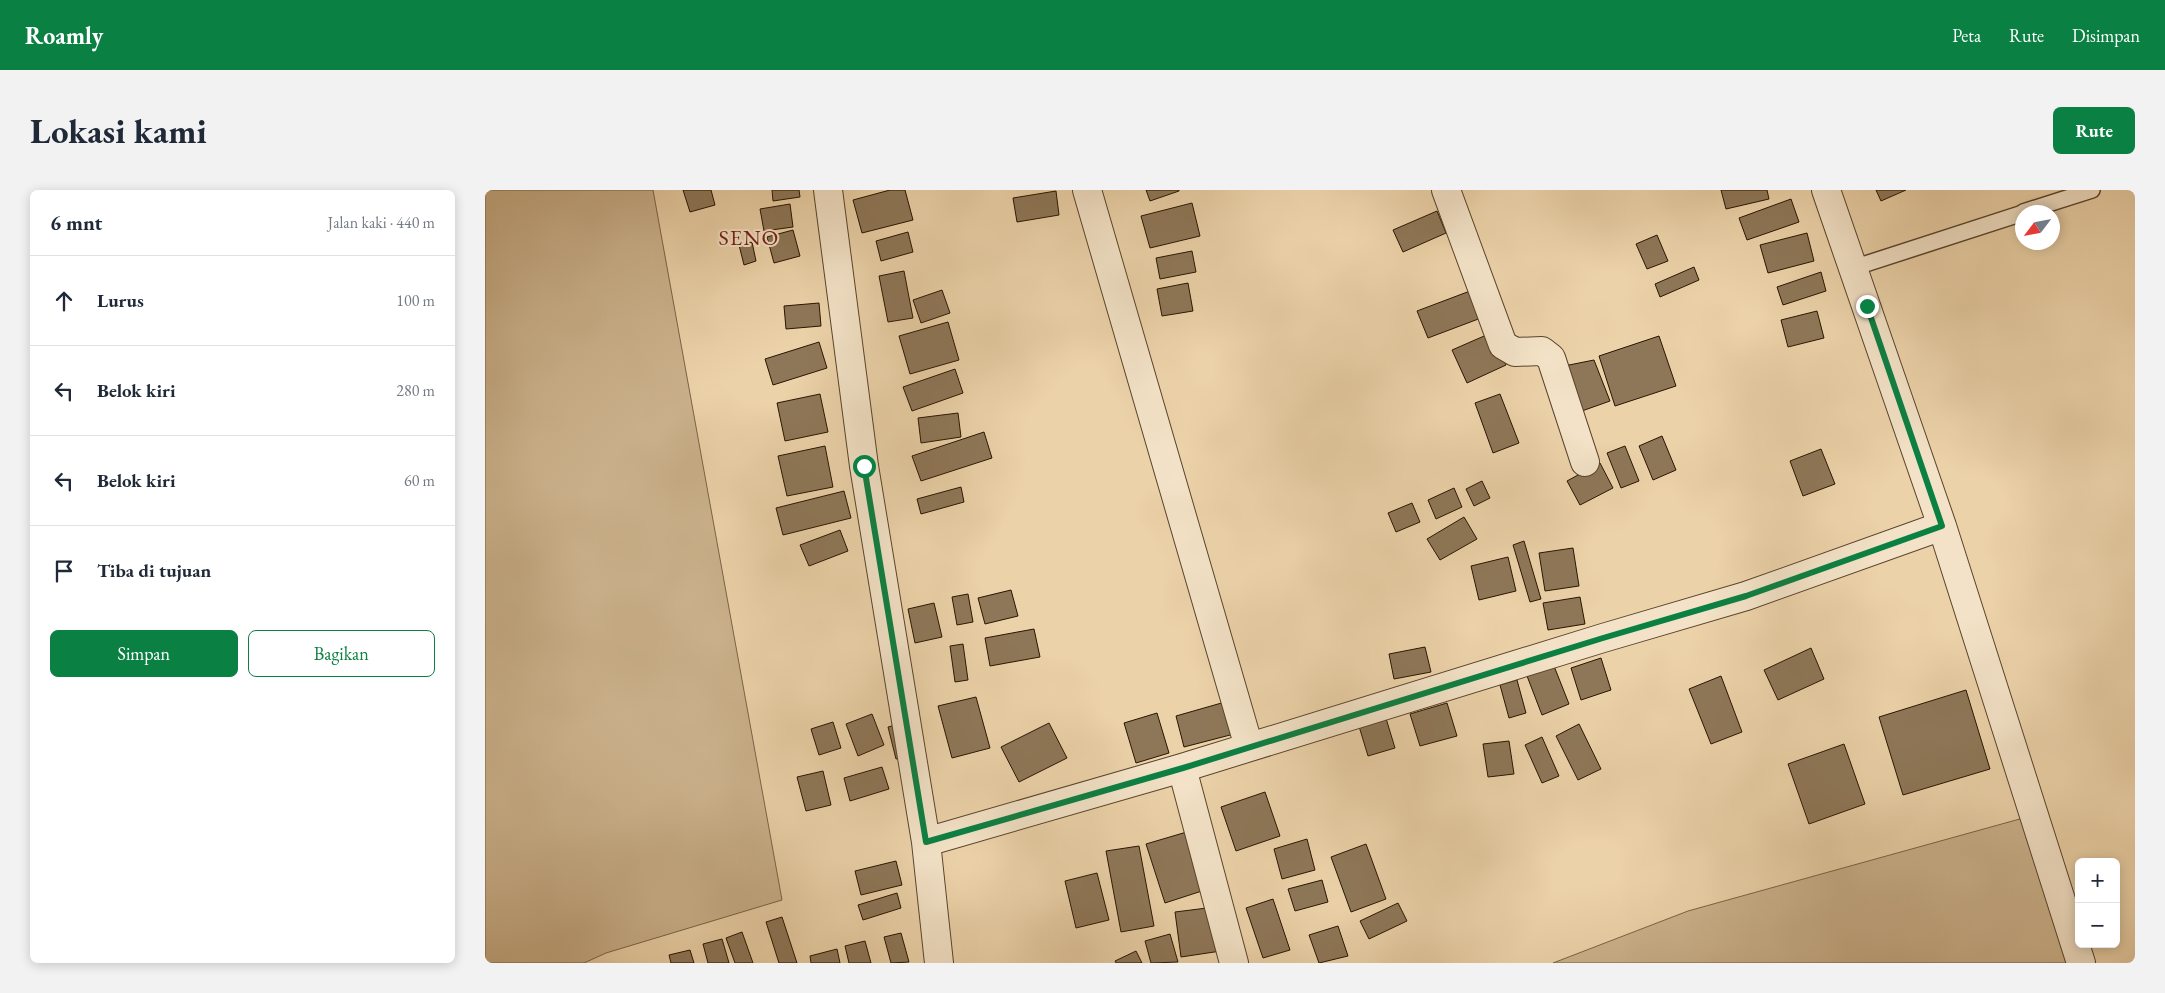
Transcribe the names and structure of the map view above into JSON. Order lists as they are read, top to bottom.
{
  "districts": ["SENO"],
  "north": "bottom left",
  "page": {
    "header": "Roamly",
    "nav": ["Peta", "Rute", "Disimpan"],
    "buttons": [
      "Rute",
      ["Simpan", "Bagikan"]
    ],
    "title": "Lokasi kami",
    "heading": ["6 mnt", "Jalan kaki · 440 m"],
    "list": [
      ["Lurus", "100 m"],
      ["Belok kiri", "280 m"],
      ["Belok kiri", "60 m"],
      "Tiba di tujuan"
    ],
    "map_buttons": ["+", "−"]
  }
}
